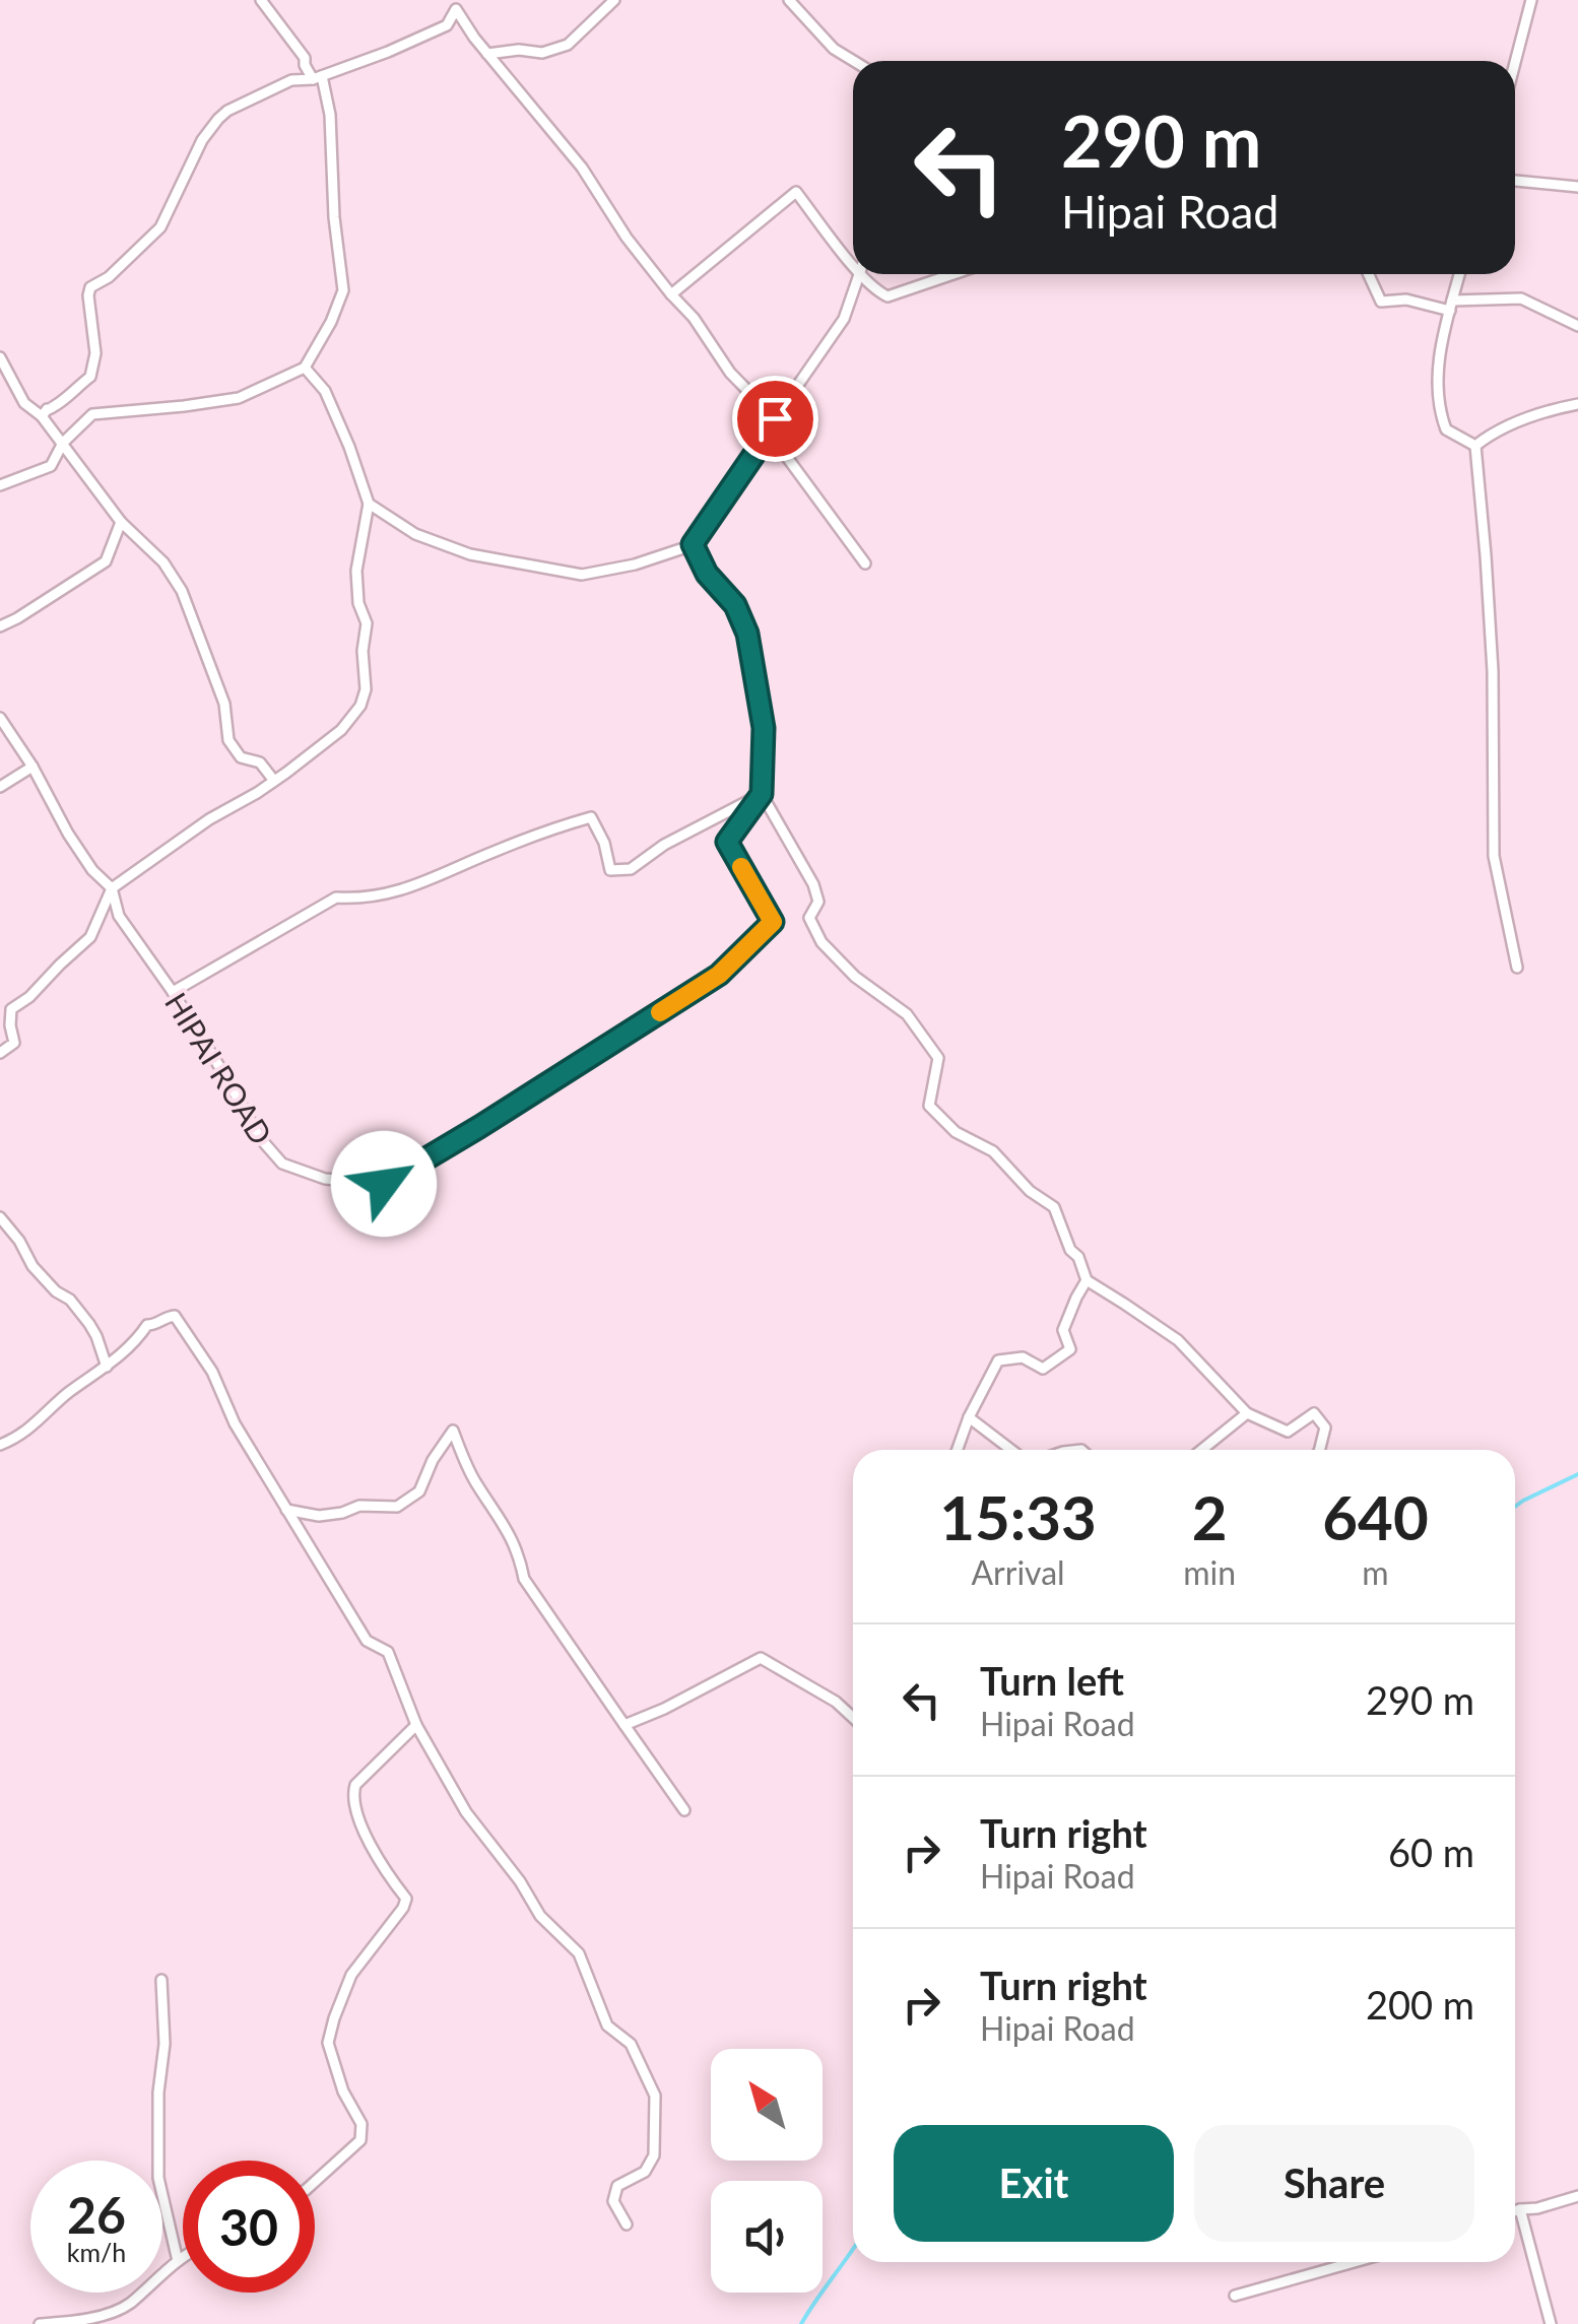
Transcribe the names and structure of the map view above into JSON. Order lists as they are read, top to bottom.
{
  "streets": {
    "street": ["HIPAI ROAD"]
  },
  "north": "top left",
  "page": {
    "turn": ["290 m", "Hipai Road"],
    "eta": [
      "15:33",
      "Arrival",
      "2",
      "min",
      "640",
      "m"
    ],
    "list": [
      {
        "name": "Turn left",
        "note": "Hipai Road",
        "value": "290 m"
      },
      {
        "name": "Turn right",
        "note": "Hipai Road",
        "value": "60 m"
      },
      {
        "name": "Turn right",
        "note": "Hipai Road",
        "value": "200 m"
      }
    ],
    "buttons": ["Exit", "Share"],
    "speed": "26 km/h",
    "limit": "30"
  }
}
